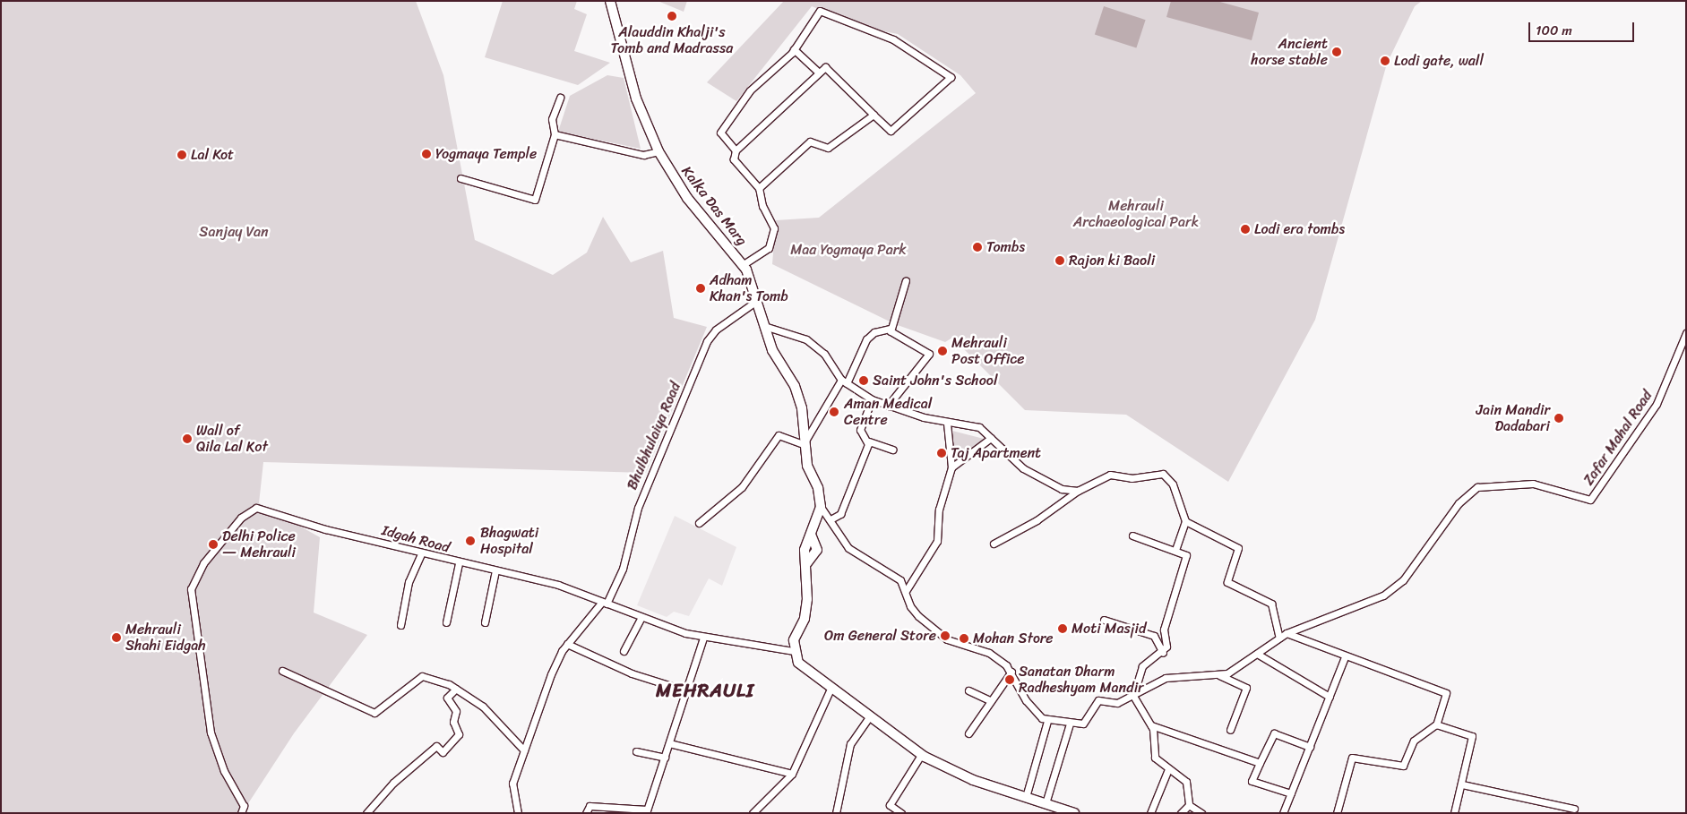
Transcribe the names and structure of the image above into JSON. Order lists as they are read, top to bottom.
{
  "streets": {
    "street": [
      "Kalka Das Marg",
      "Bhulbhulaiya Road",
      "Zafar Mahal Road",
      "Idgah Road"
    ]
  },
  "crossings": [
    ["Kalka Das Marg", "Bhulbhulaiya Road"],
    ["Bhulbhulaiya Road", "Idgah Road"]
  ],
  "districts": ["MEHRAULI"],
  "parks": ["Mehrauli Archaeological Park", "Sanjay Van", "Maa Yogmaya Park"],
  "places": [
    "Alauddin Khalji's Tomb and Madrassa",
    "Ancient horse stable",
    "Lodi gate, wall",
    "Yogmaya Temple",
    "Lal Kot",
    "Lodi era tombs",
    "Tombs",
    "Rajon ki Baoli",
    "Adham Khan's Tomb",
    "Mehrauli Post Office",
    "Saint John's School",
    "Aman Medical Centre",
    "Jain Mandir Dadabari",
    "Wall of Qila Lal Kot",
    "Taj Apartment",
    "Bhagwati Hospital",
    "Delhi Police — Mehrauli",
    "Moti Masjid",
    "Om General Store",
    "Mehrauli Shahi Eidgah",
    "Mohan Store",
    "Sanatan Dharm Radheshyam Mandir"
  ],
  "scale_bar": "100 m"
}
